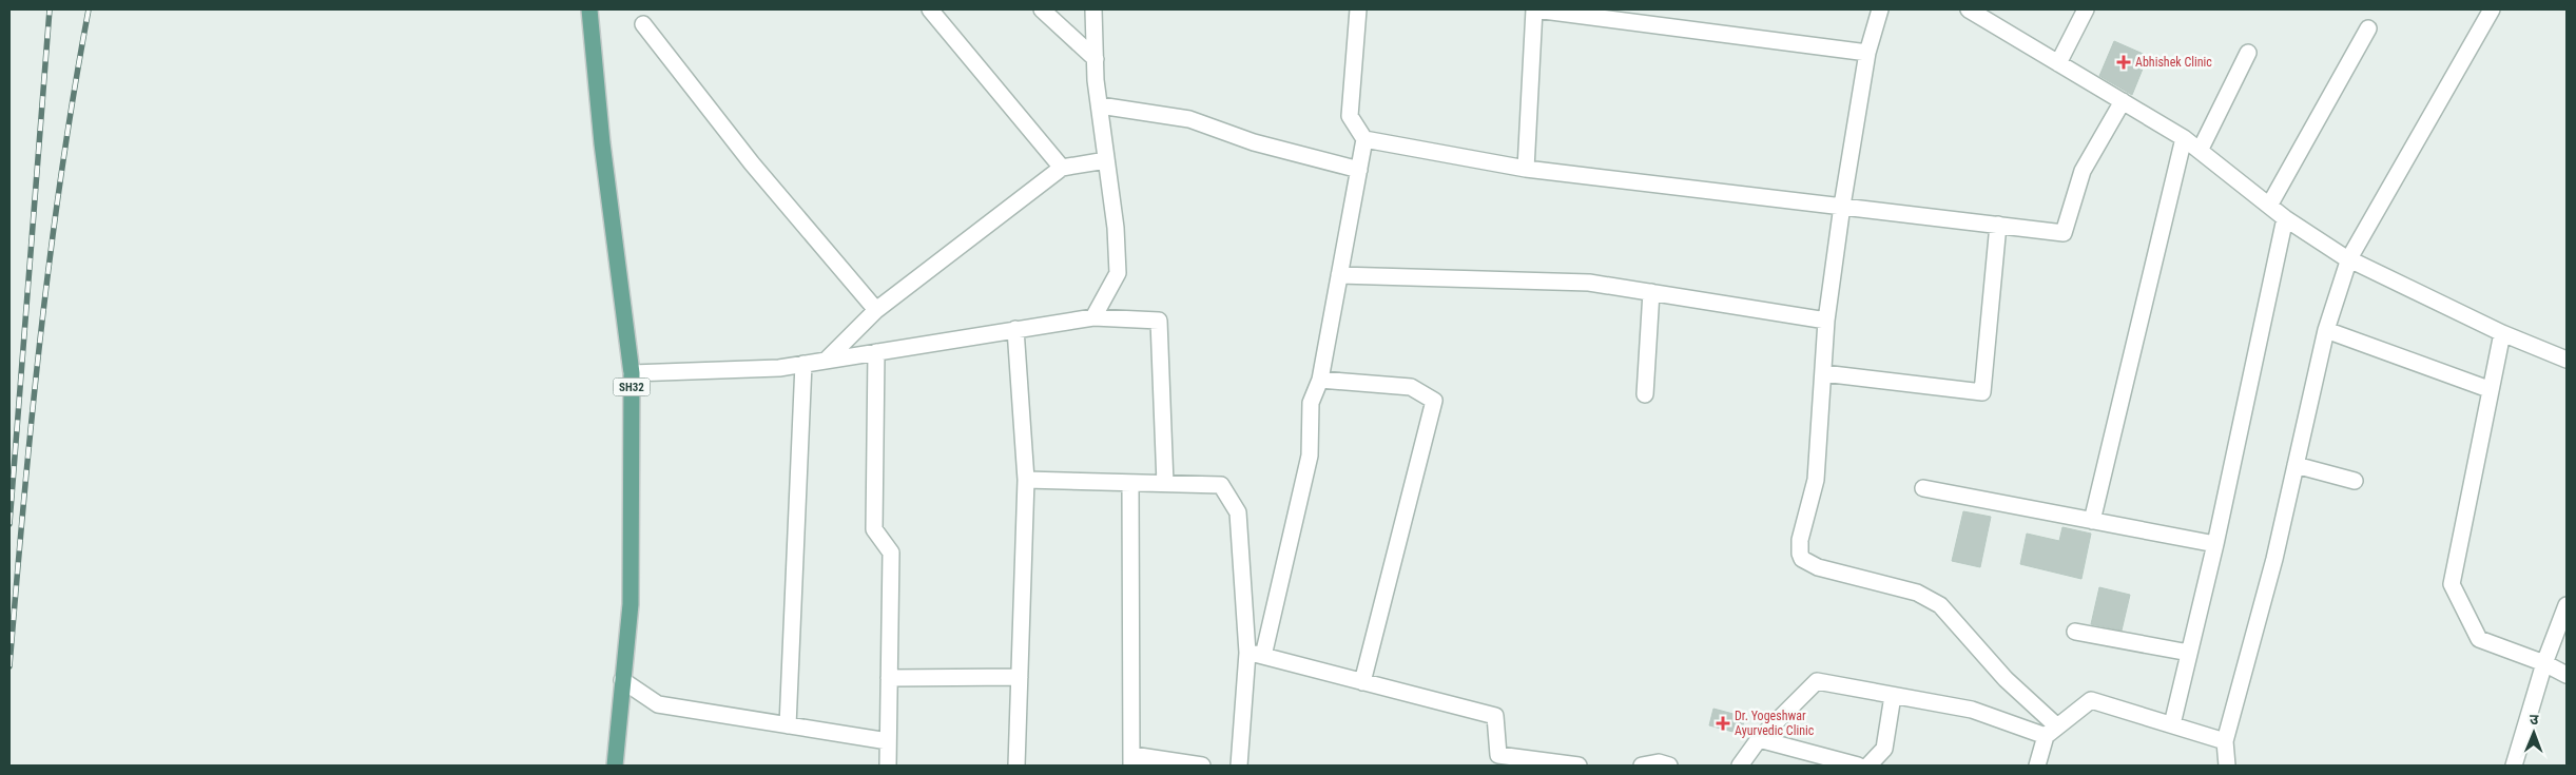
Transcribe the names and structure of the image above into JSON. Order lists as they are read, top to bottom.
{
  "streets": {
    "main road": ["SH32"]
  },
  "places": {
    "health": ["Abhishek Clinic", "Dr. Yogeshwar Ayurvedic Clinic"]
  },
  "north": "top"
}
